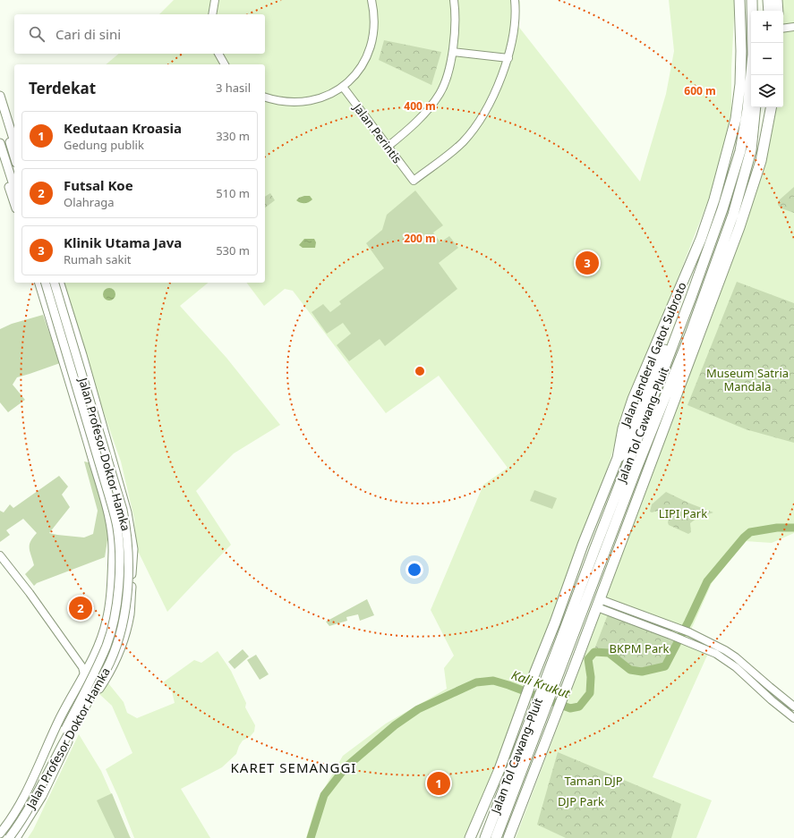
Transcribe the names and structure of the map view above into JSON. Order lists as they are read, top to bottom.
{
  "streets": {
    "highway": ["Jalan Jenderal Gatot Subroto", "Jalan Tol Cawang–Pluit"],
    "main road": ["Jalan Profesor Doktor Hamka"],
    "street": ["Jalan Perintis"]
  },
  "districts": ["KARET SEMANGGI"],
  "water": ["Kali Krukut"],
  "parks": [
    "Museum Satria Mandala",
    "LIPI Park",
    "BKPM Park",
    "Taman DJP",
    "DJP Park"
  ],
  "page": {
    "map_buttons": ["+", "−"],
    "search": "Cari di sini",
    "heading": ["Terdekat", "3 hasil"],
    "list": [
      {
        "mark": "1",
        "name": "Kedutaan Kroasia",
        "note": "Gedung publik",
        "value": "330 m"
      },
      {
        "mark": "2",
        "name": "Futsal Koe",
        "note": "Olahraga",
        "value": "510 m"
      },
      {
        "mark": "3",
        "name": "Klinik Utama Java",
        "note": "Rumah sakit",
        "value": "530 m"
      }
    ],
    "pins": ["3", "2", "1"]
  },
  "rings": ["600 m", "400 m", "200 m"]
}
